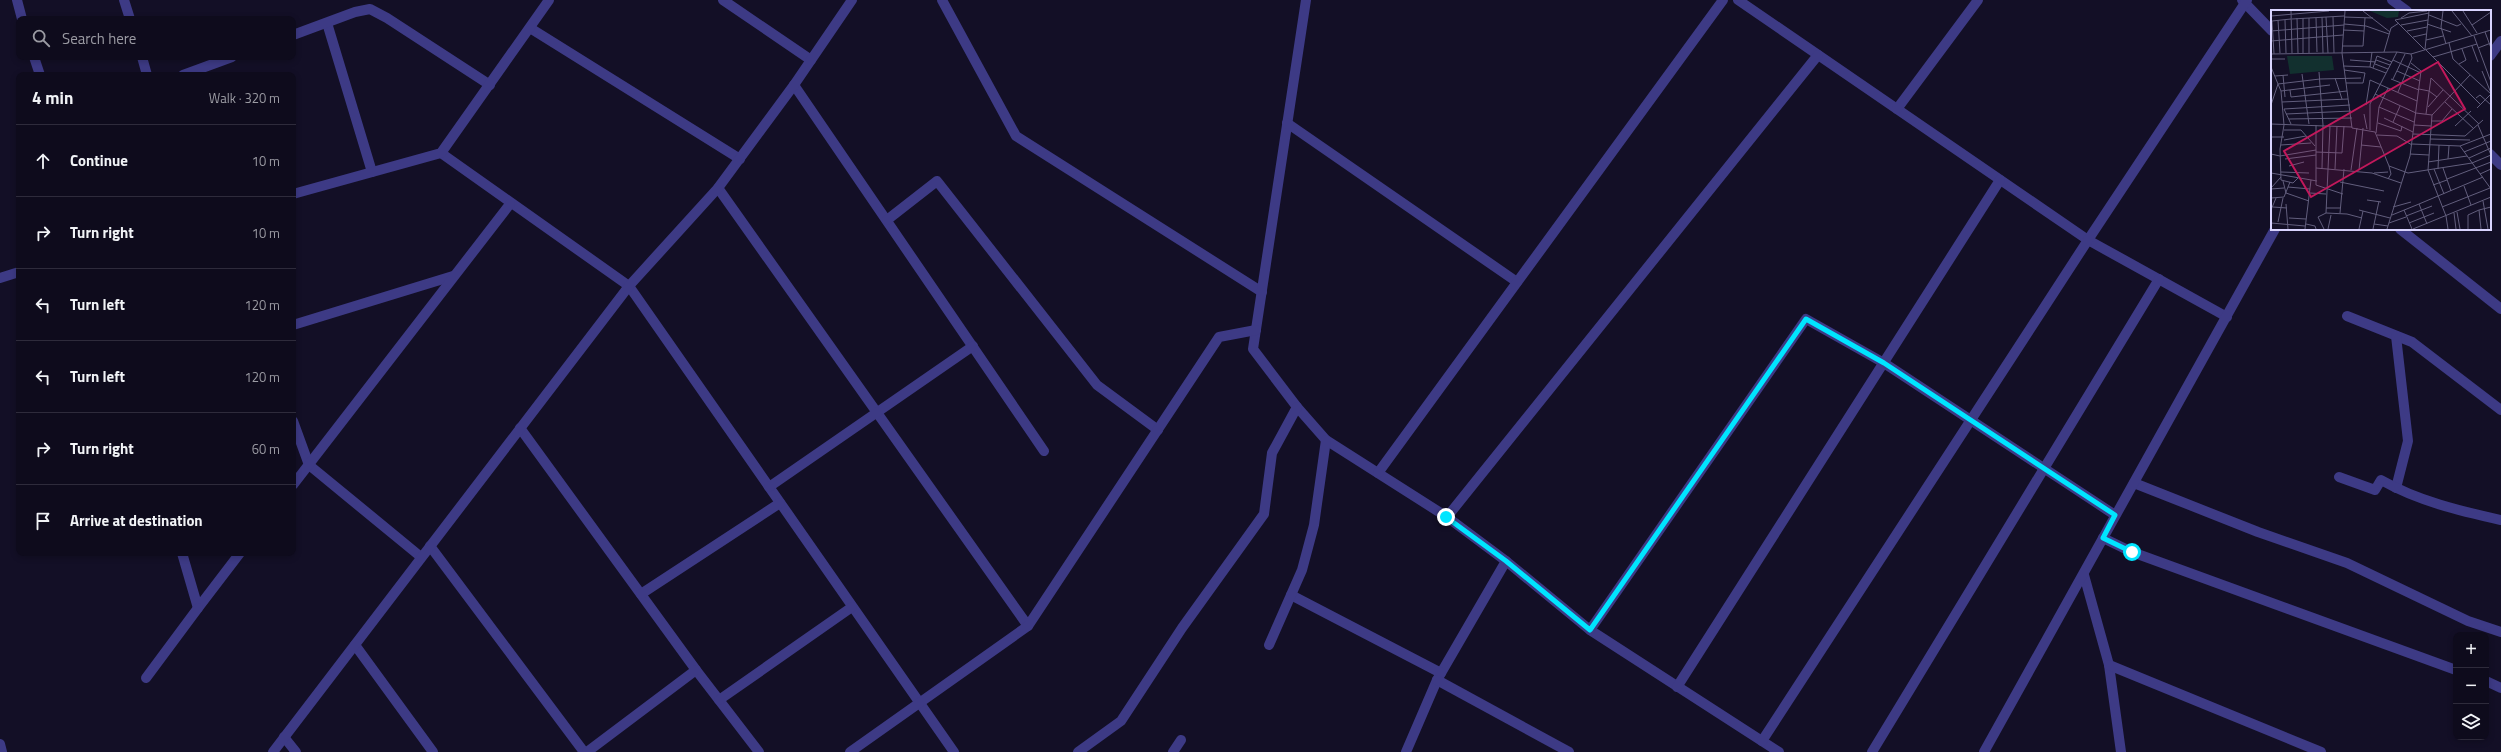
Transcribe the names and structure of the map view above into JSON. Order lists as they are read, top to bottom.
{
  "page": {
    "search": "Search here",
    "heading": ["4 min", "Walk · 320 m"],
    "list": [
      ["Continue", "10 m"],
      ["Turn right", "10 m"],
      ["Turn left", "120 m"],
      ["Turn left", "120 m"],
      ["Turn right", "60 m"],
      "Arrive at destination"
    ],
    "map_buttons": ["+", "−"]
  }
}
